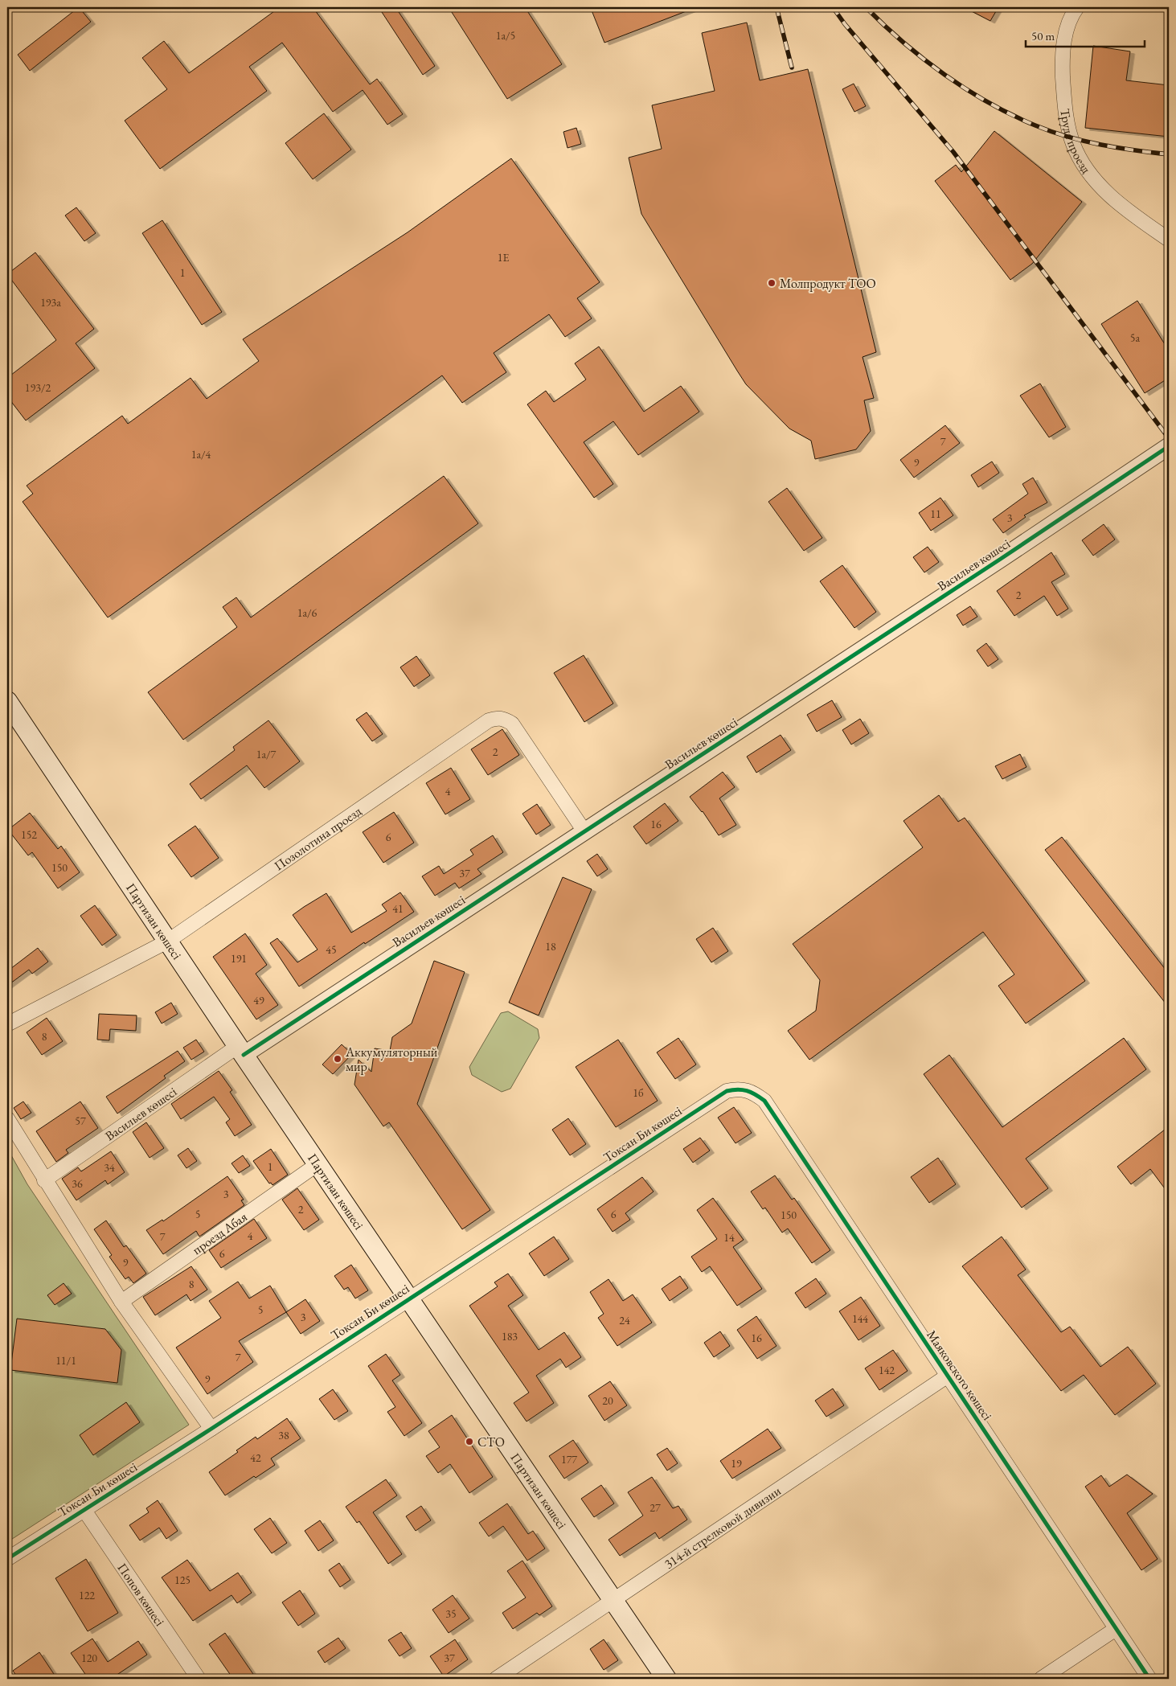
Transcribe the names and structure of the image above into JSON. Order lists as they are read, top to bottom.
{
  "streets": {
    "main road": ["Партизан көшесі"],
    "street": [
      "Труда проезд",
      "Васильев көшесі",
      "Позолотина проезд",
      "Токсан Би көшесі",
      "проезд Абая",
      "Маяковского көшесі",
      "314-й стрелковой дивизии",
      "Попов көшесі"
    ]
  },
  "crossings": [
    ["Васильев көшесі", "Позолотина проезд"],
    ["Васильев көшесі", "Партизан көшесі"],
    ["Позолотина проезд", "Партизан көшесі"],
    ["Партизан көшесі", "Токсан Би көшесі"],
    ["Партизан көшесі", "проезд Абая"],
    ["Партизан көшесі", "314-й стрелковой дивизии"],
    ["Токсан Би көшесі", "Маяковского көшесі"],
    ["Токсан Би көшесі", "Попов көшесі"],
    ["Маяковского көшесі", "314-й стрелковой дивизии"]
  ],
  "places": ["Молпродукт ТОО", "Аккумуляторный мир", "СТО"],
  "house_numbers": [
    "1а/5",
    "1Е",
    "1",
    "193а",
    "5а",
    "193/2",
    "7",
    "1а/4",
    "9",
    "11",
    "3",
    "2",
    "1а/6",
    "2",
    "1а/7",
    "4",
    "16",
    "152",
    "6",
    "150",
    "37",
    "41",
    "18",
    "45",
    "191",
    "49",
    "8",
    "1б",
    "57",
    "1",
    "34",
    "36",
    "3",
    "2",
    "5",
    "6",
    "150",
    "4",
    "7",
    "14",
    "6",
    "9",
    "8",
    "5",
    "3",
    "144",
    "24",
    "183",
    "16",
    "7",
    "11/1",
    "142",
    "9",
    "20",
    "38",
    "42",
    "177",
    "19",
    "27",
    "125",
    "122",
    "35",
    "120",
    "37"
  ],
  "scale_bar": "50 m"
}
